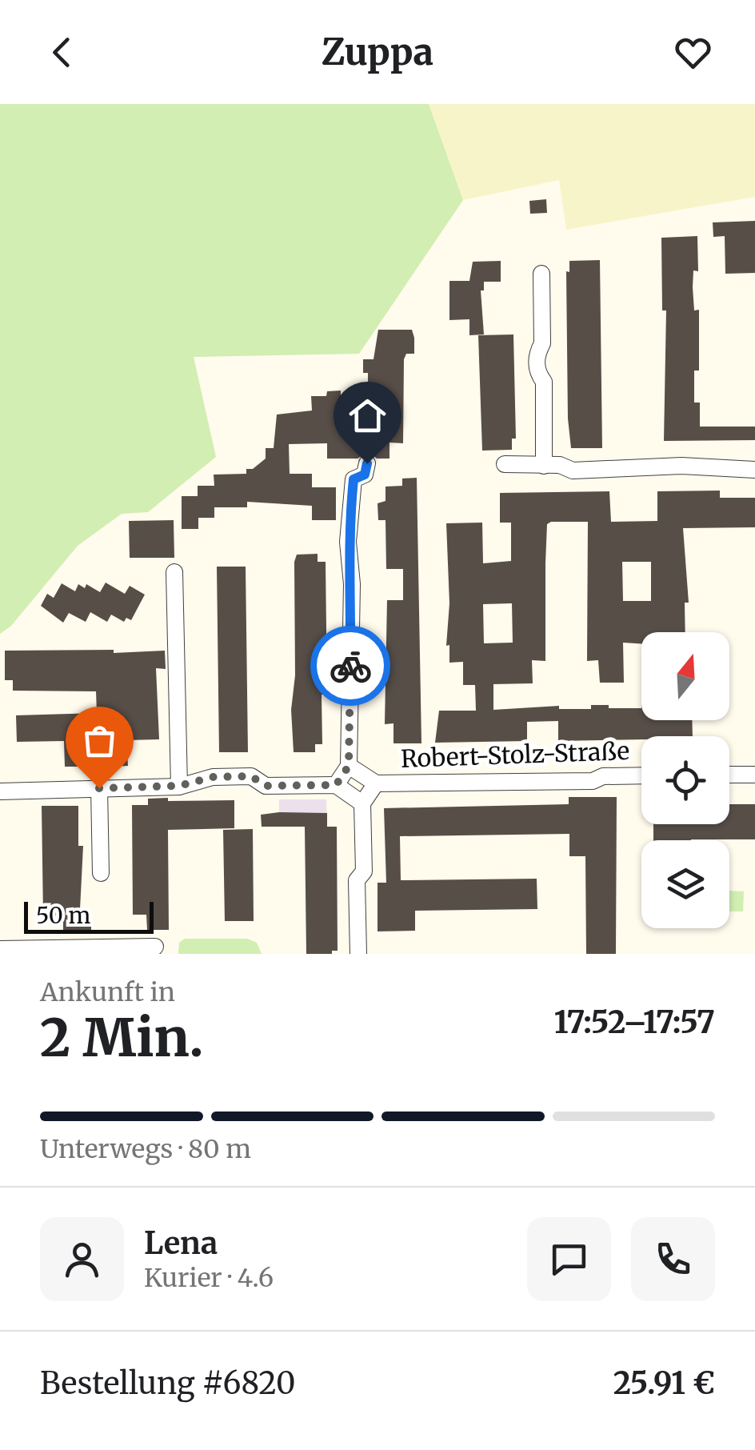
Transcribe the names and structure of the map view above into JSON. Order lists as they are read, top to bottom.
{
  "streets": {
    "street": ["Robert-Stolz-Straße"]
  },
  "scale_bar": "50 m",
  "north": "top",
  "page": {
    "header": "Zuppa",
    "scale": "50 m",
    "heading": ["2 Min.", "Ankunft in", "17:52–17:57"],
    "panel": [
      "Lena",
      "Kurier · 4.6",
      "Bestellung #6820",
      "25.91 €"
    ],
    "bar": "Unterwegs · 80 m"
  }
}
